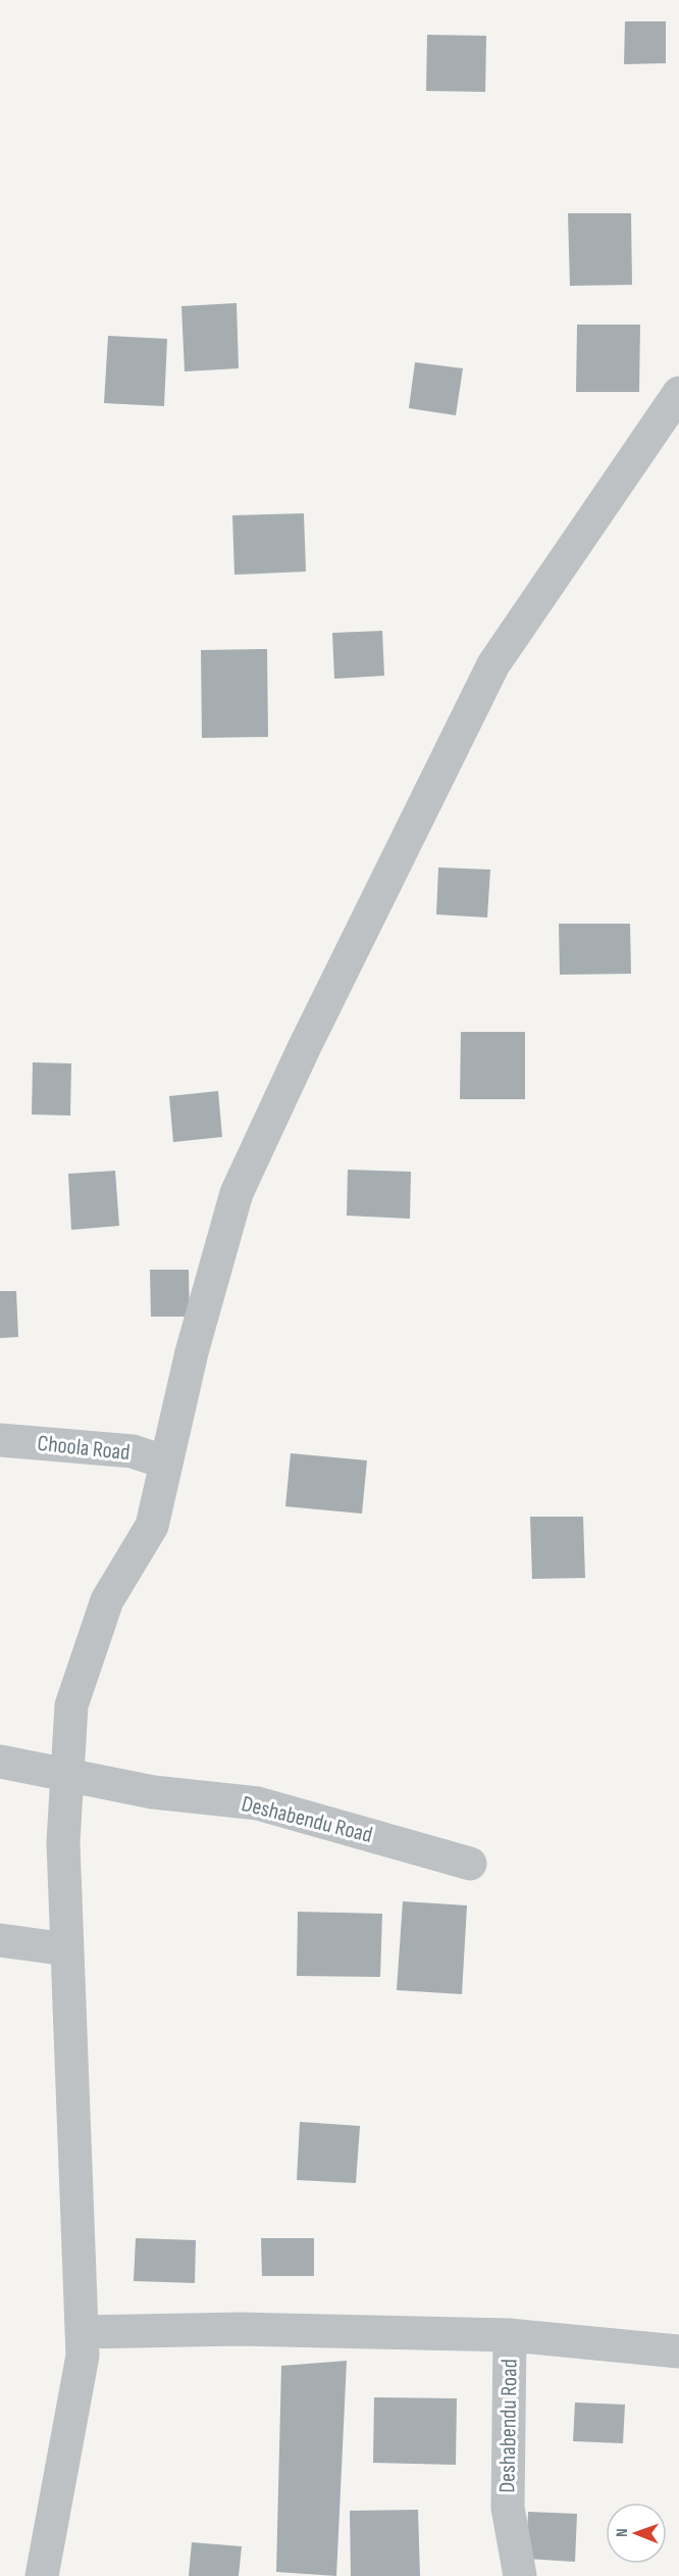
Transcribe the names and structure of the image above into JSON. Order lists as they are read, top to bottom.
{
  "streets": {
    "street": ["Choola Road", "Deshabendu Road"]
  },
  "north": "left"
}
